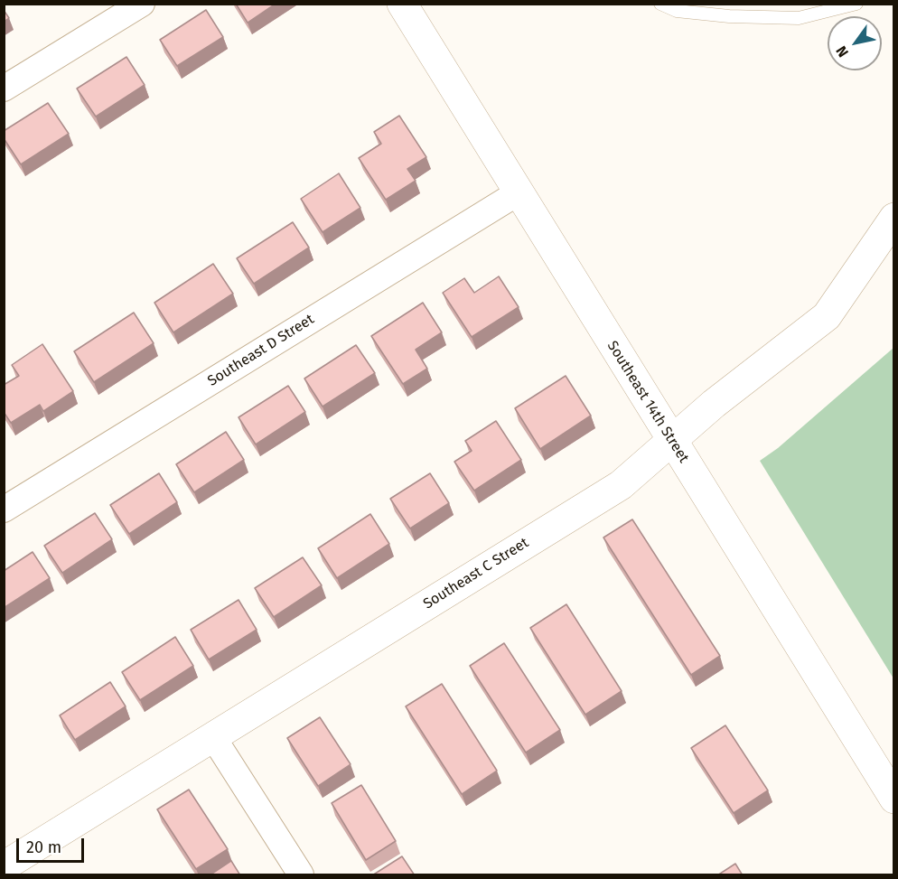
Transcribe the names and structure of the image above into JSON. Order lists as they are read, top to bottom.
{
  "streets": {
    "street": ["Southeast D Street", "Southeast 14th Street", "Southeast C Street"]
  },
  "crossings": [
    ["Southeast D Street", "Southeast 14th Street"],
    ["Southeast 14th Street", "Southeast C Street"]
  ],
  "scale_bar": "20 m",
  "north": "bottom left"
}
